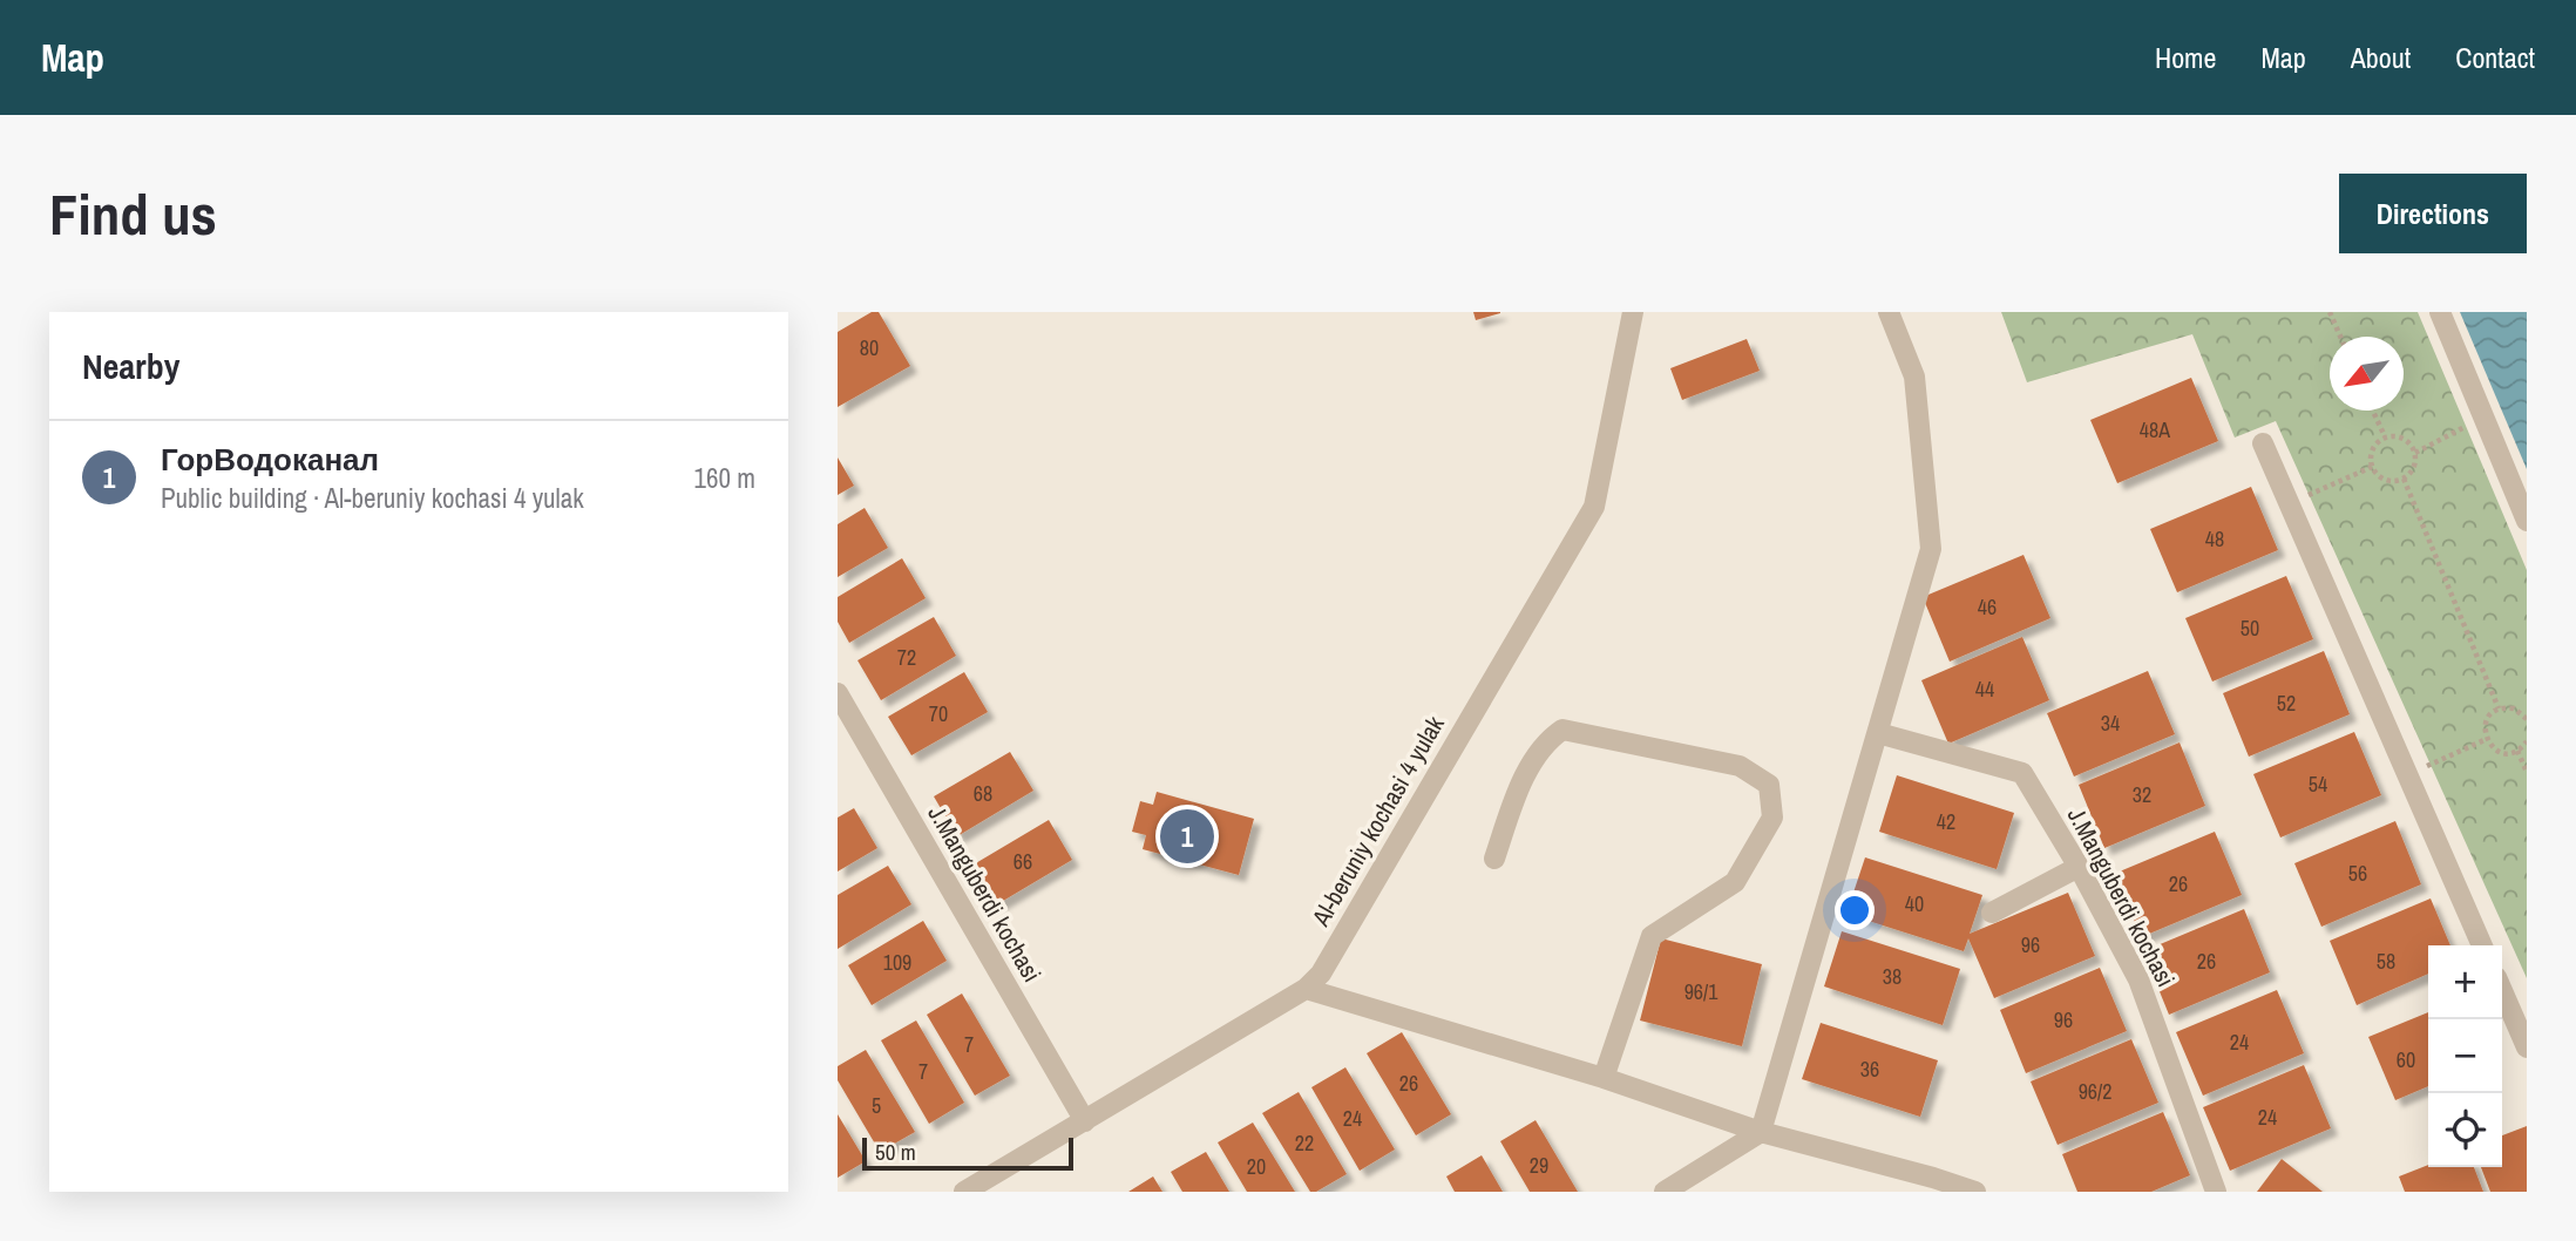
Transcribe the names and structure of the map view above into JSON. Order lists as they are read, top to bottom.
{
  "streets": {
    "street": ["Al-beruniy kochasi 4 yulak", "J.Manguberdi kochasi"]
  },
  "crossings": [
    ["Al-beruniy kochasi 4 yulak", "J.Manguberdi kochasi"]
  ],
  "house_numbers": [
    "80",
    "48A",
    "48",
    "46",
    "50",
    "72",
    "44",
    "52",
    "70",
    "34",
    "54",
    "68",
    "32",
    "42",
    "66",
    "56",
    "26",
    "40",
    "96",
    "26",
    "58",
    "109",
    "38",
    "96/1",
    "96",
    "24",
    "7",
    "60",
    "36",
    "7",
    "26",
    "96/2",
    "5",
    "24",
    "24",
    "22",
    "29",
    "20"
  ],
  "scale_bar": "50 m",
  "north": "bottom left",
  "page": {
    "header": "Map",
    "nav": [
      "Home",
      "Map",
      "About",
      "Contact"
    ],
    "buttons": "Directions",
    "title": "Find us",
    "heading": "Nearby",
    "list": [
      {
        "mark": "1",
        "name": "ГорВодоканал",
        "note": "Public building · Al-beruniy kochasi 4 yulak",
        "value": "160 m"
      }
    ],
    "pins": "1",
    "map_buttons": ["+", "−"],
    "scale": "50 m"
  }
}
